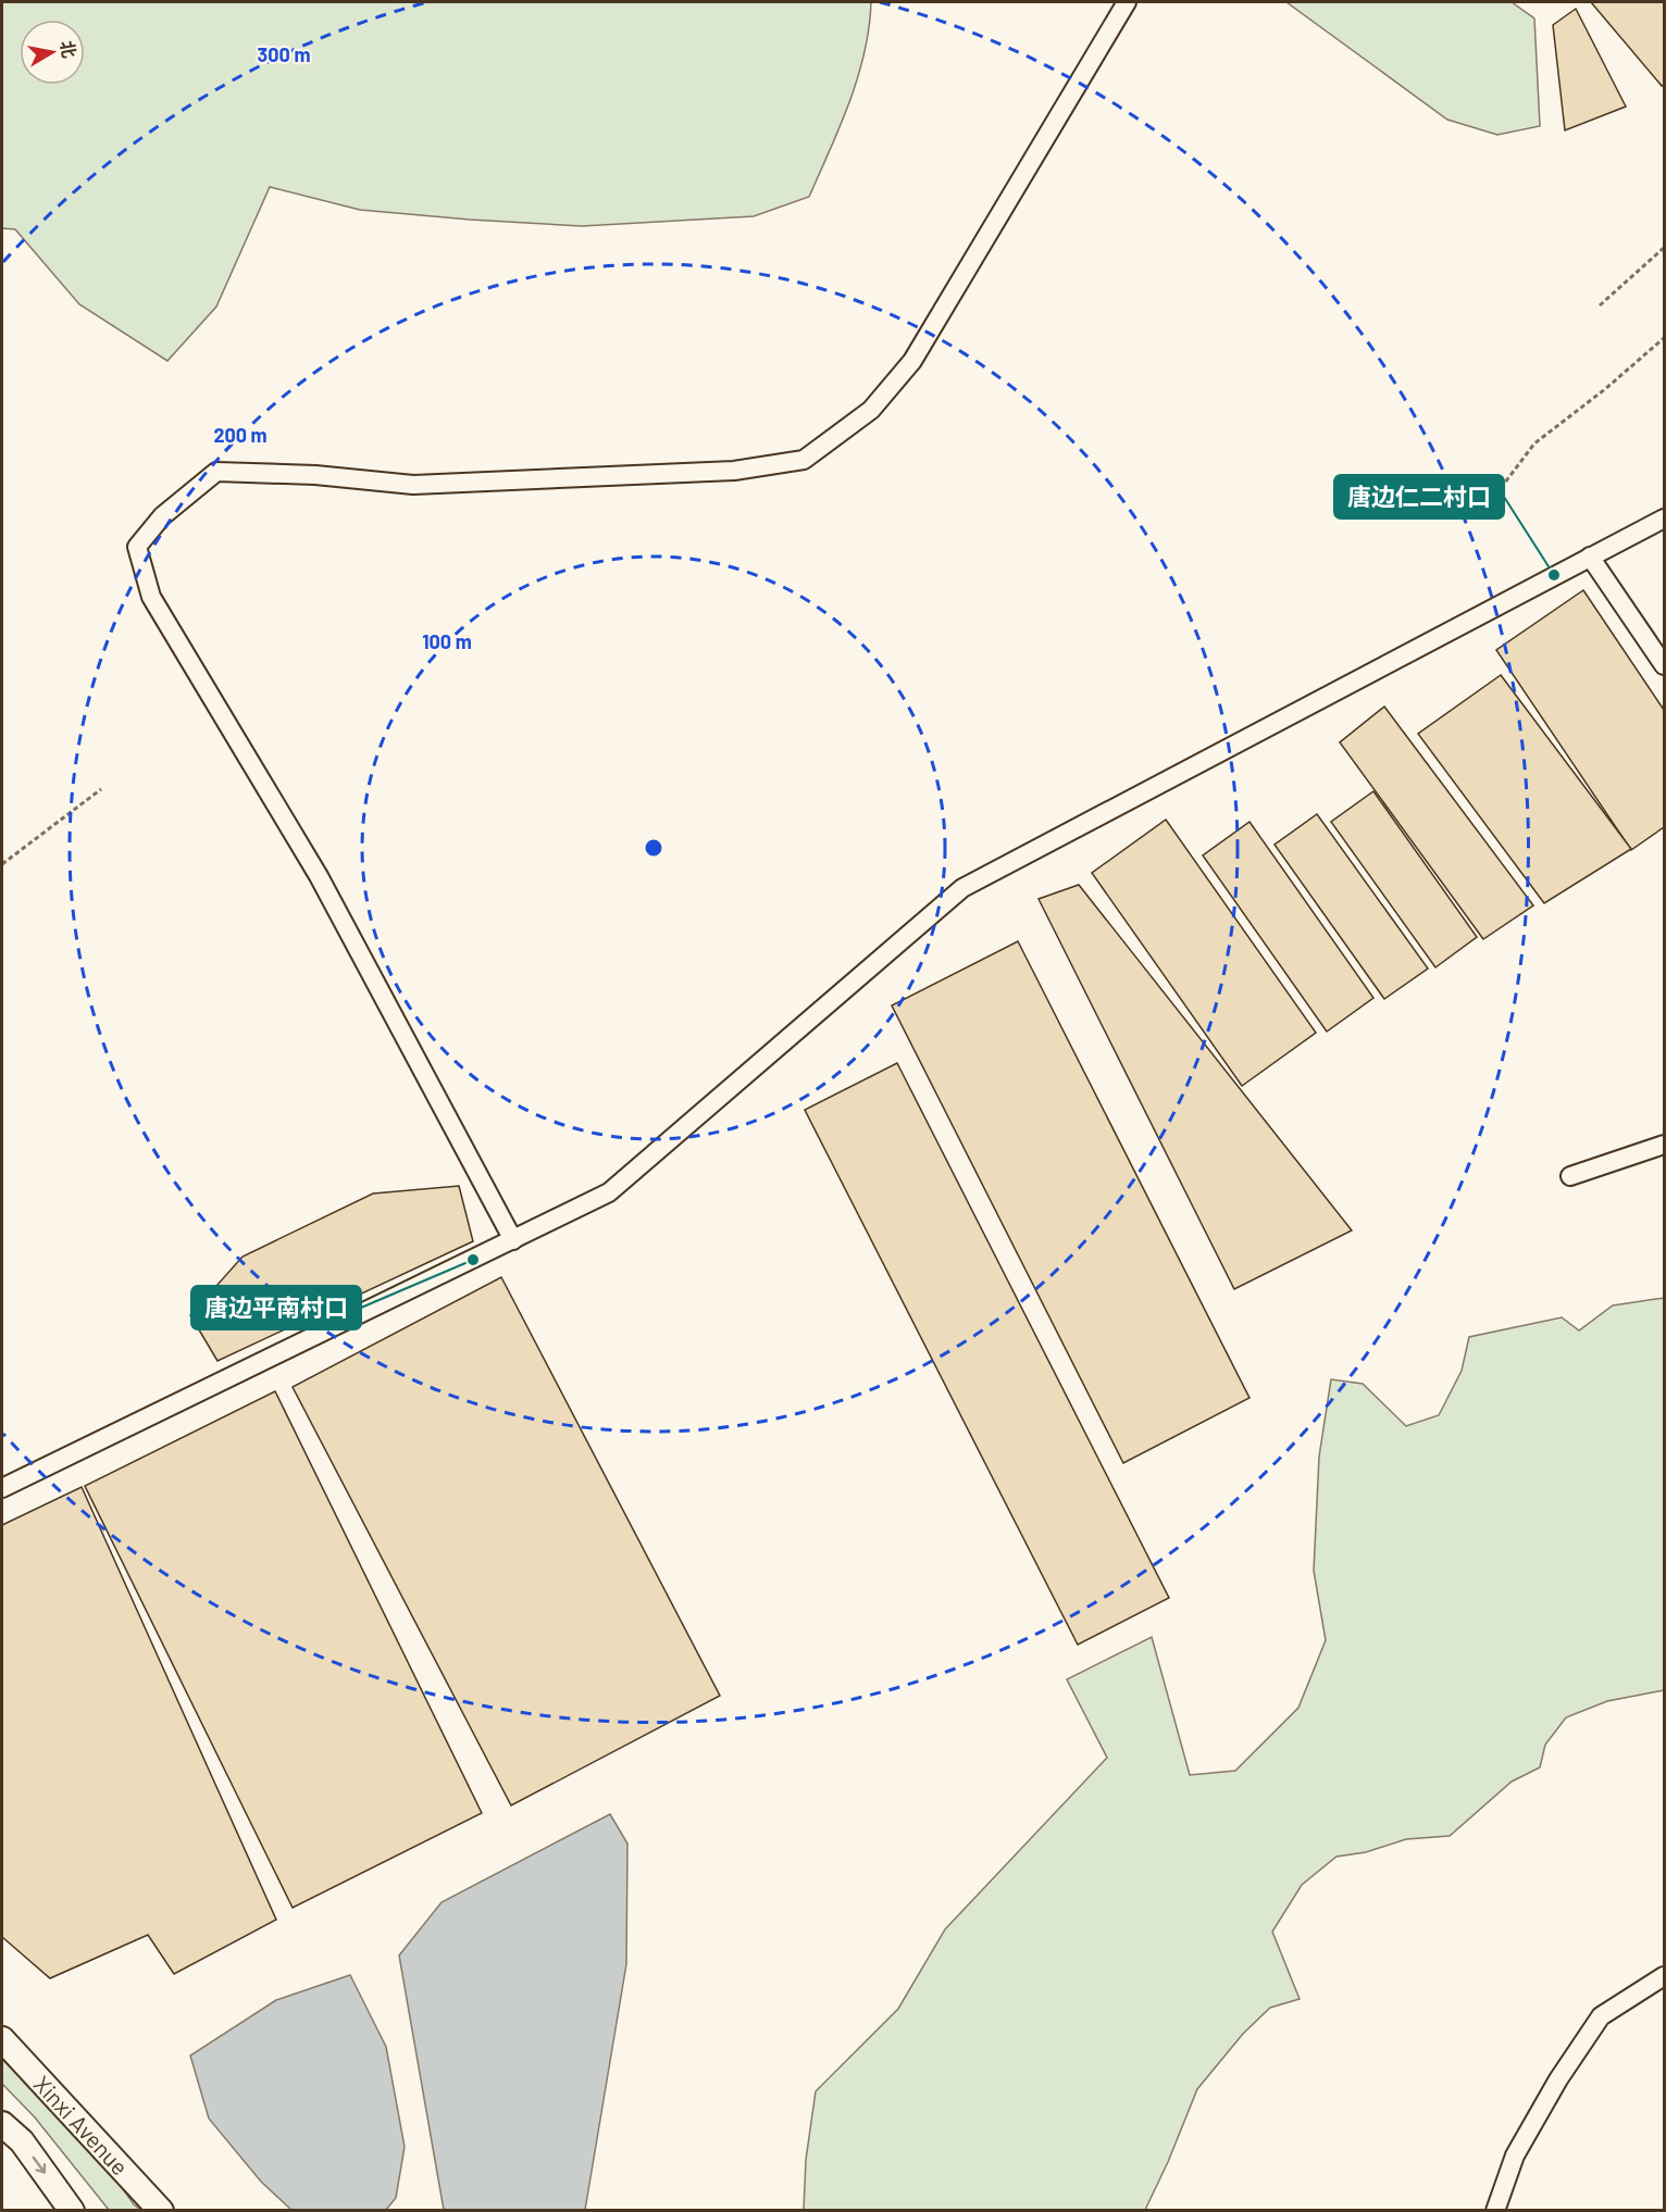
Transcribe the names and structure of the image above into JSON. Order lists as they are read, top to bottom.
{
  "streets": {
    "main road": ["Xinxi Avenue"]
  },
  "places": ["唐边仁二村口", "唐边平南村口"],
  "north": "right",
  "rings": ["300 m", "200 m", "100 m"]
}
